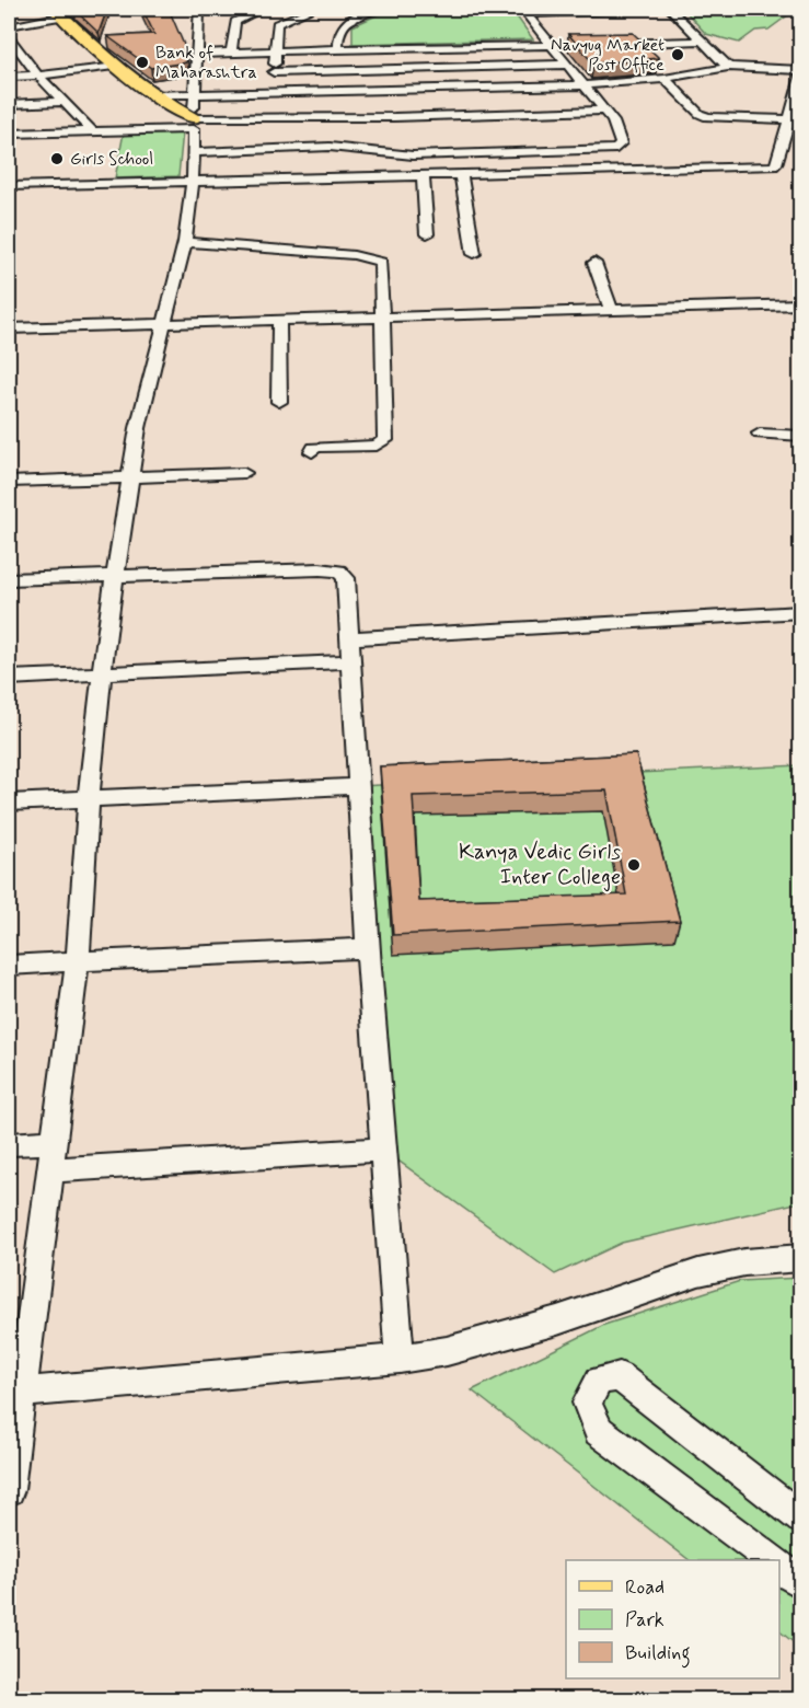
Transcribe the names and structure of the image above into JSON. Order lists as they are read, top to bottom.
{
  "places": [
    "Navyug Market Post Office",
    "Bank of Maharashtra",
    "Girls School",
    "Kanya Vedic Girls Inter College"
  ],
  "legend": ["Road", "Park", "Building"]
}
